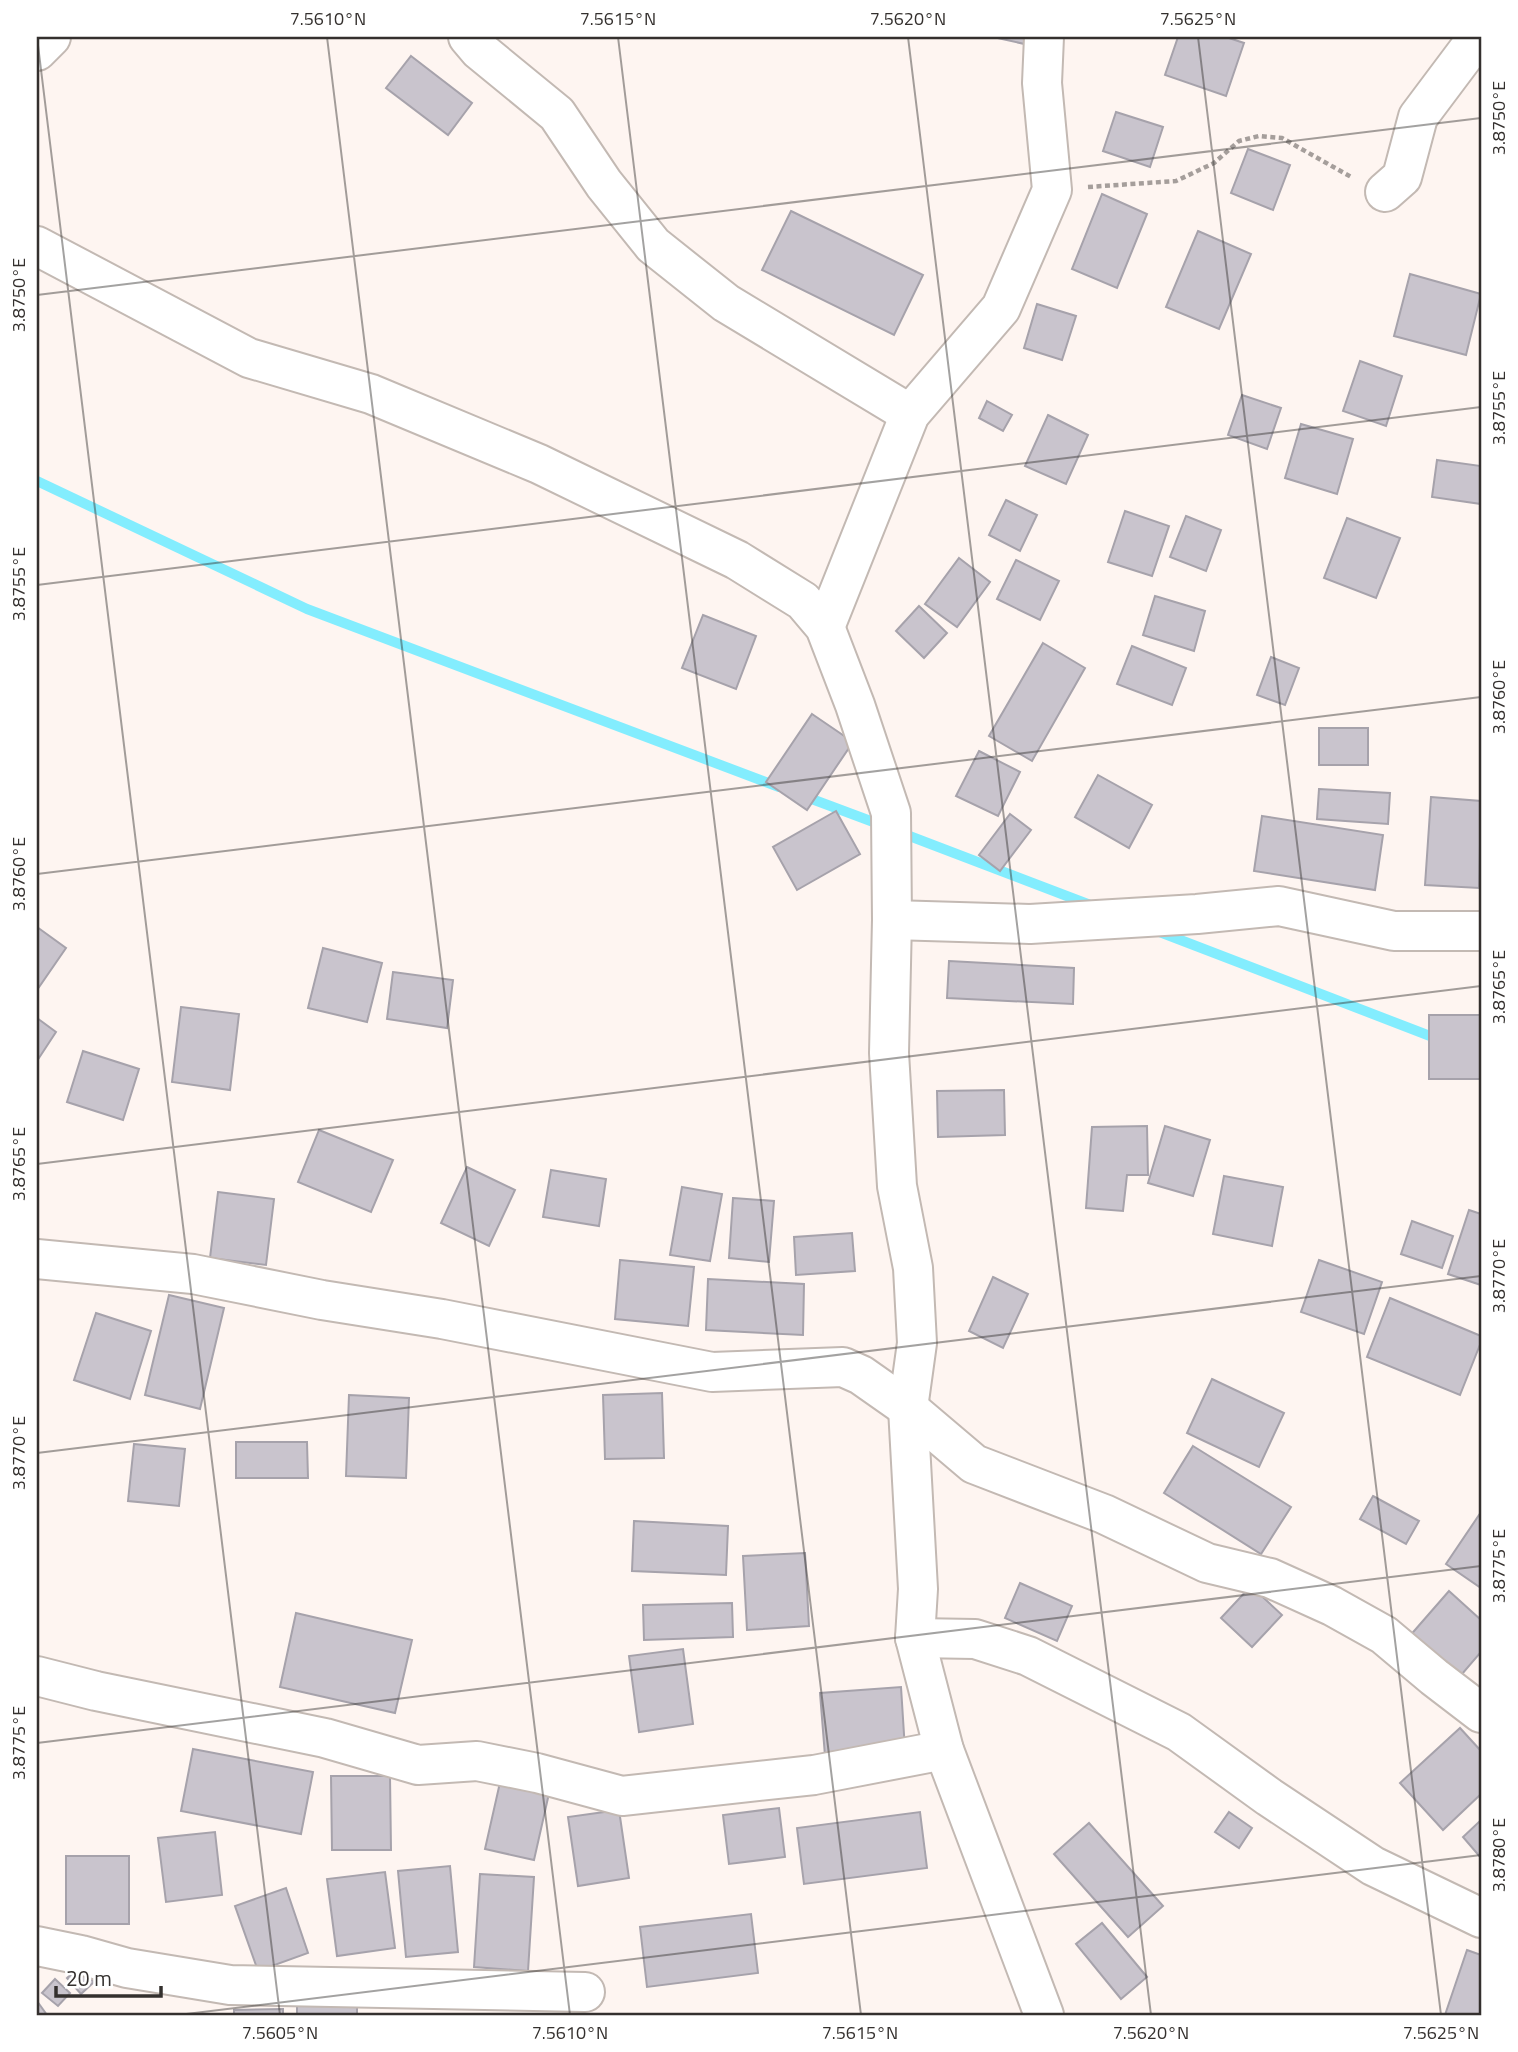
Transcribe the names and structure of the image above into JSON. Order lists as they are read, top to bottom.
{
  "scale_bar": "20 m",
  "coordinates": [
    "7.5610°N",
    "7.5615°N",
    "7.5620°N",
    "7.5625°N",
    "3.8750°E",
    "3.8755°E",
    "3.8760°E",
    "3.8765°E",
    "3.8770°E",
    "3.8775°E",
    "3.8780°E",
    "7.5605°N"
  ]
}
